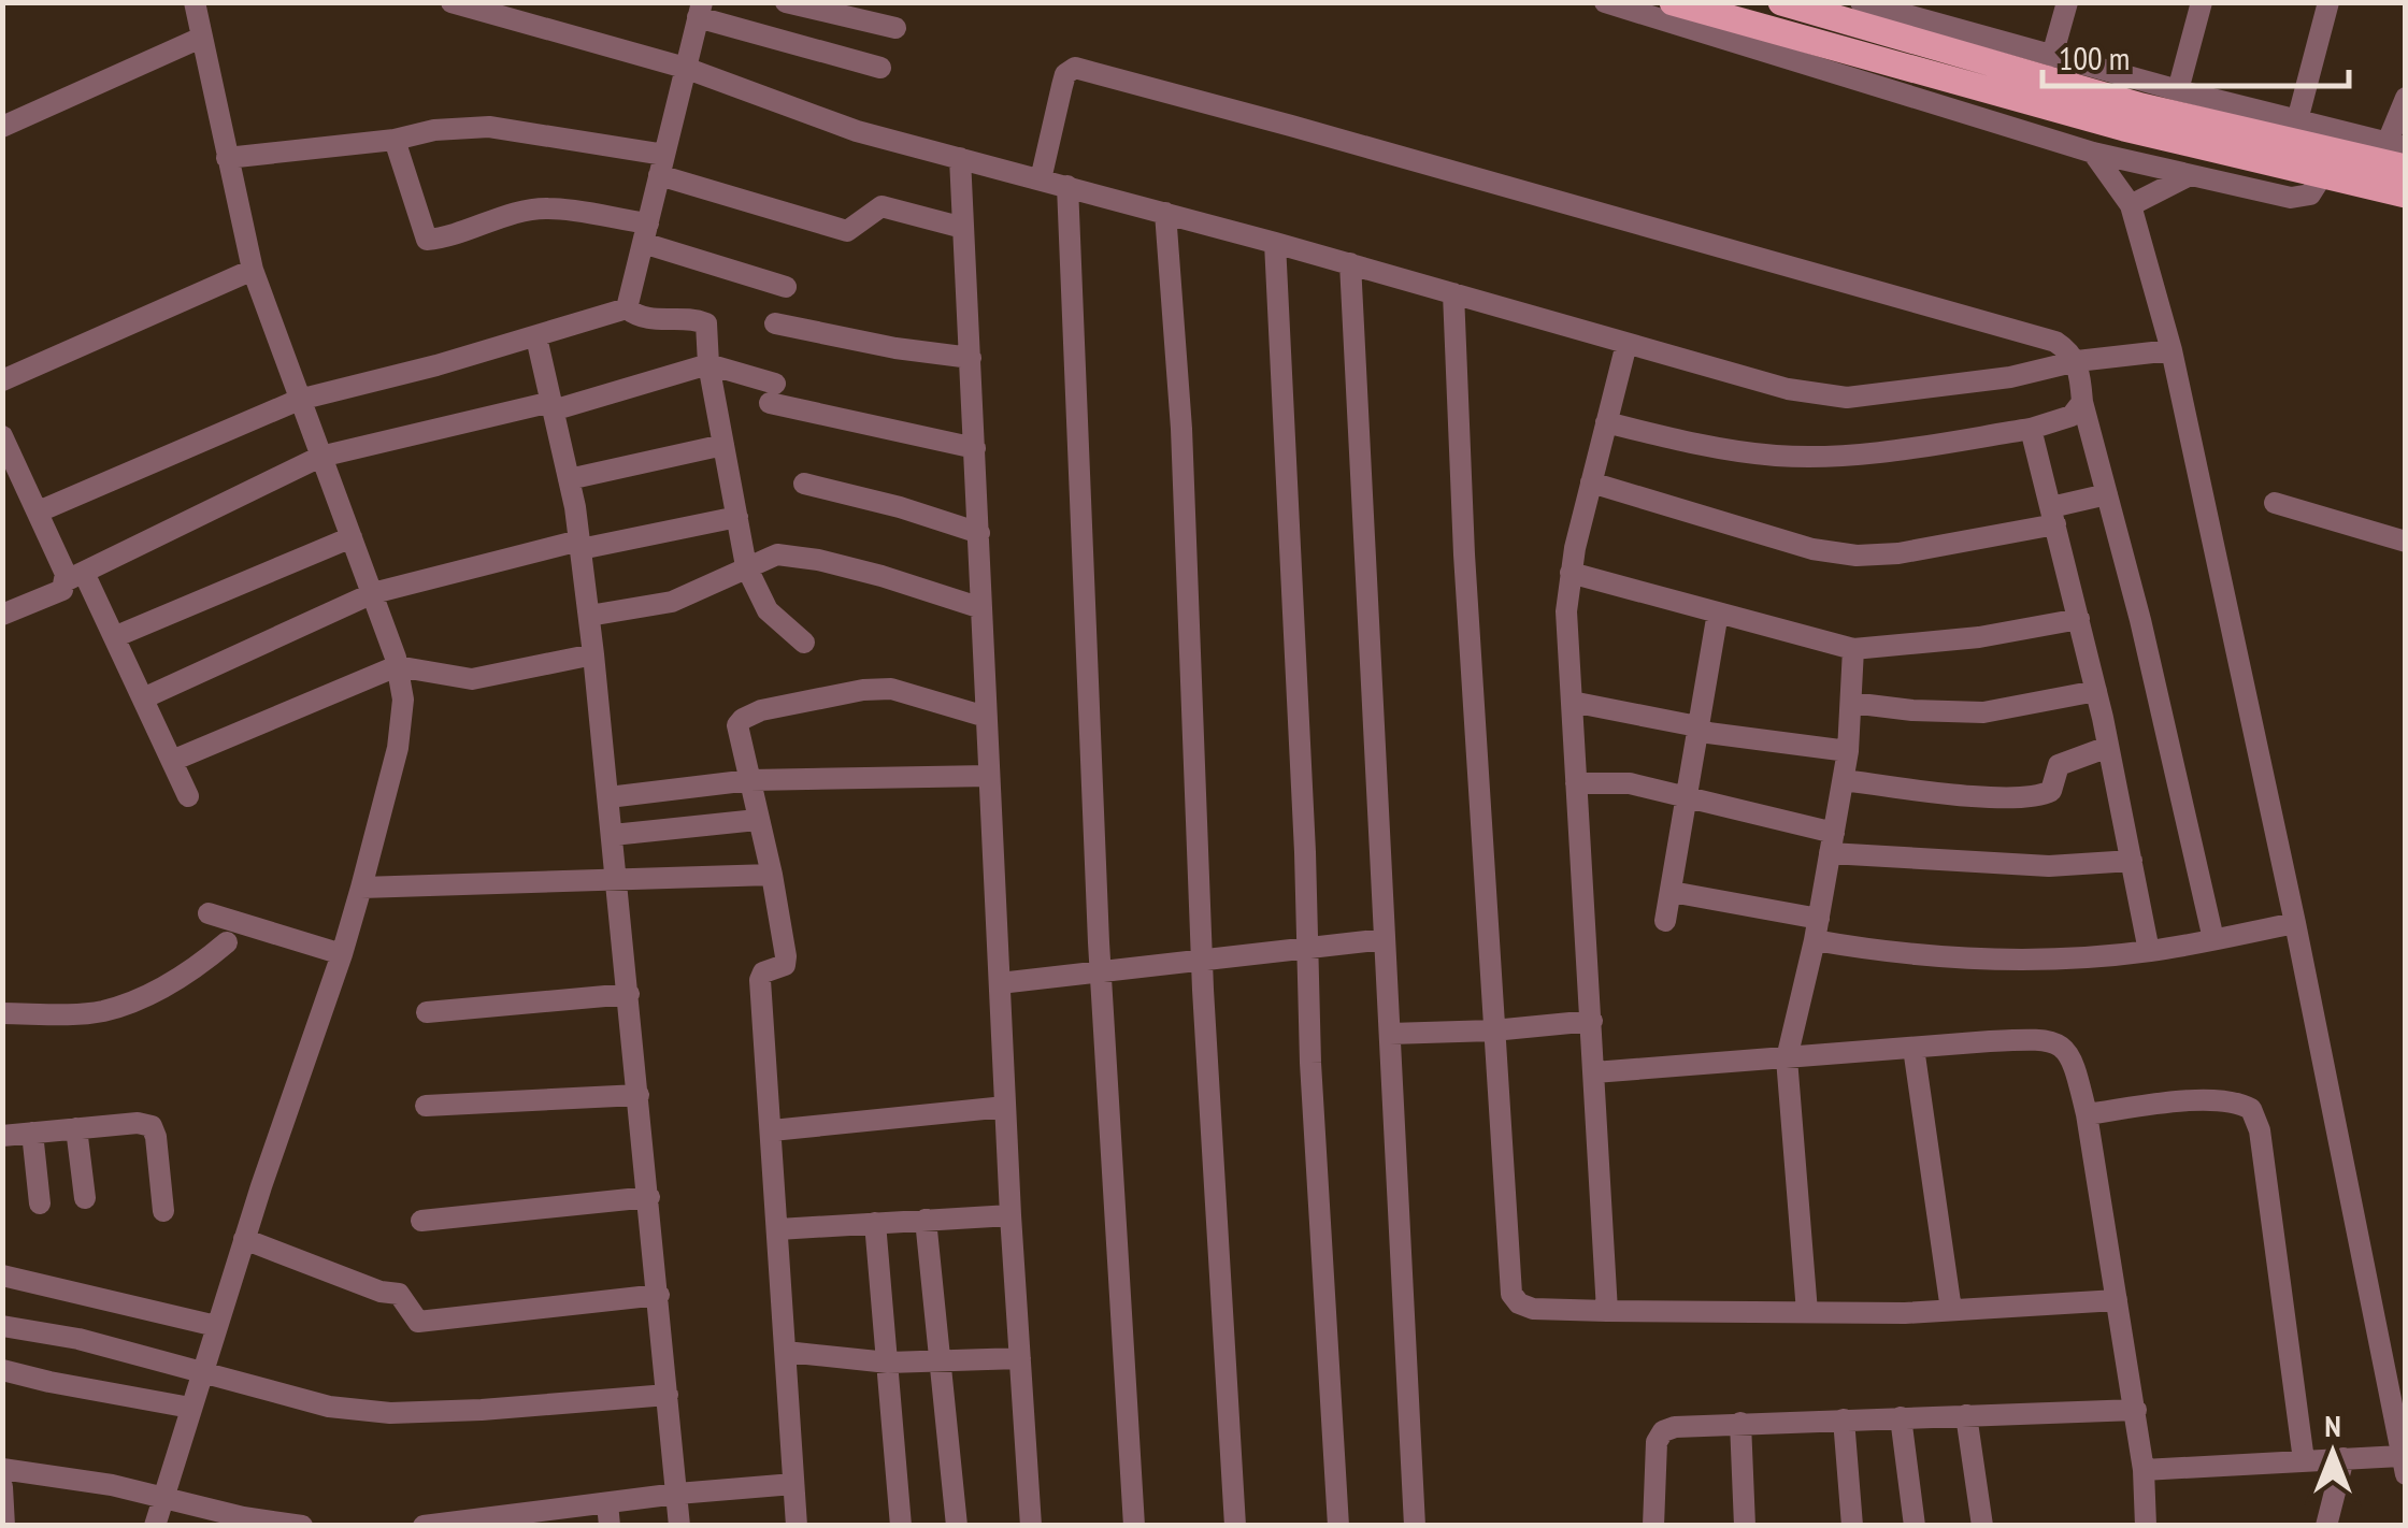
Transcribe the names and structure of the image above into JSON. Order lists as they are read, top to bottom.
{
  "scale_bar": "100 m",
  "north": "top"
}
